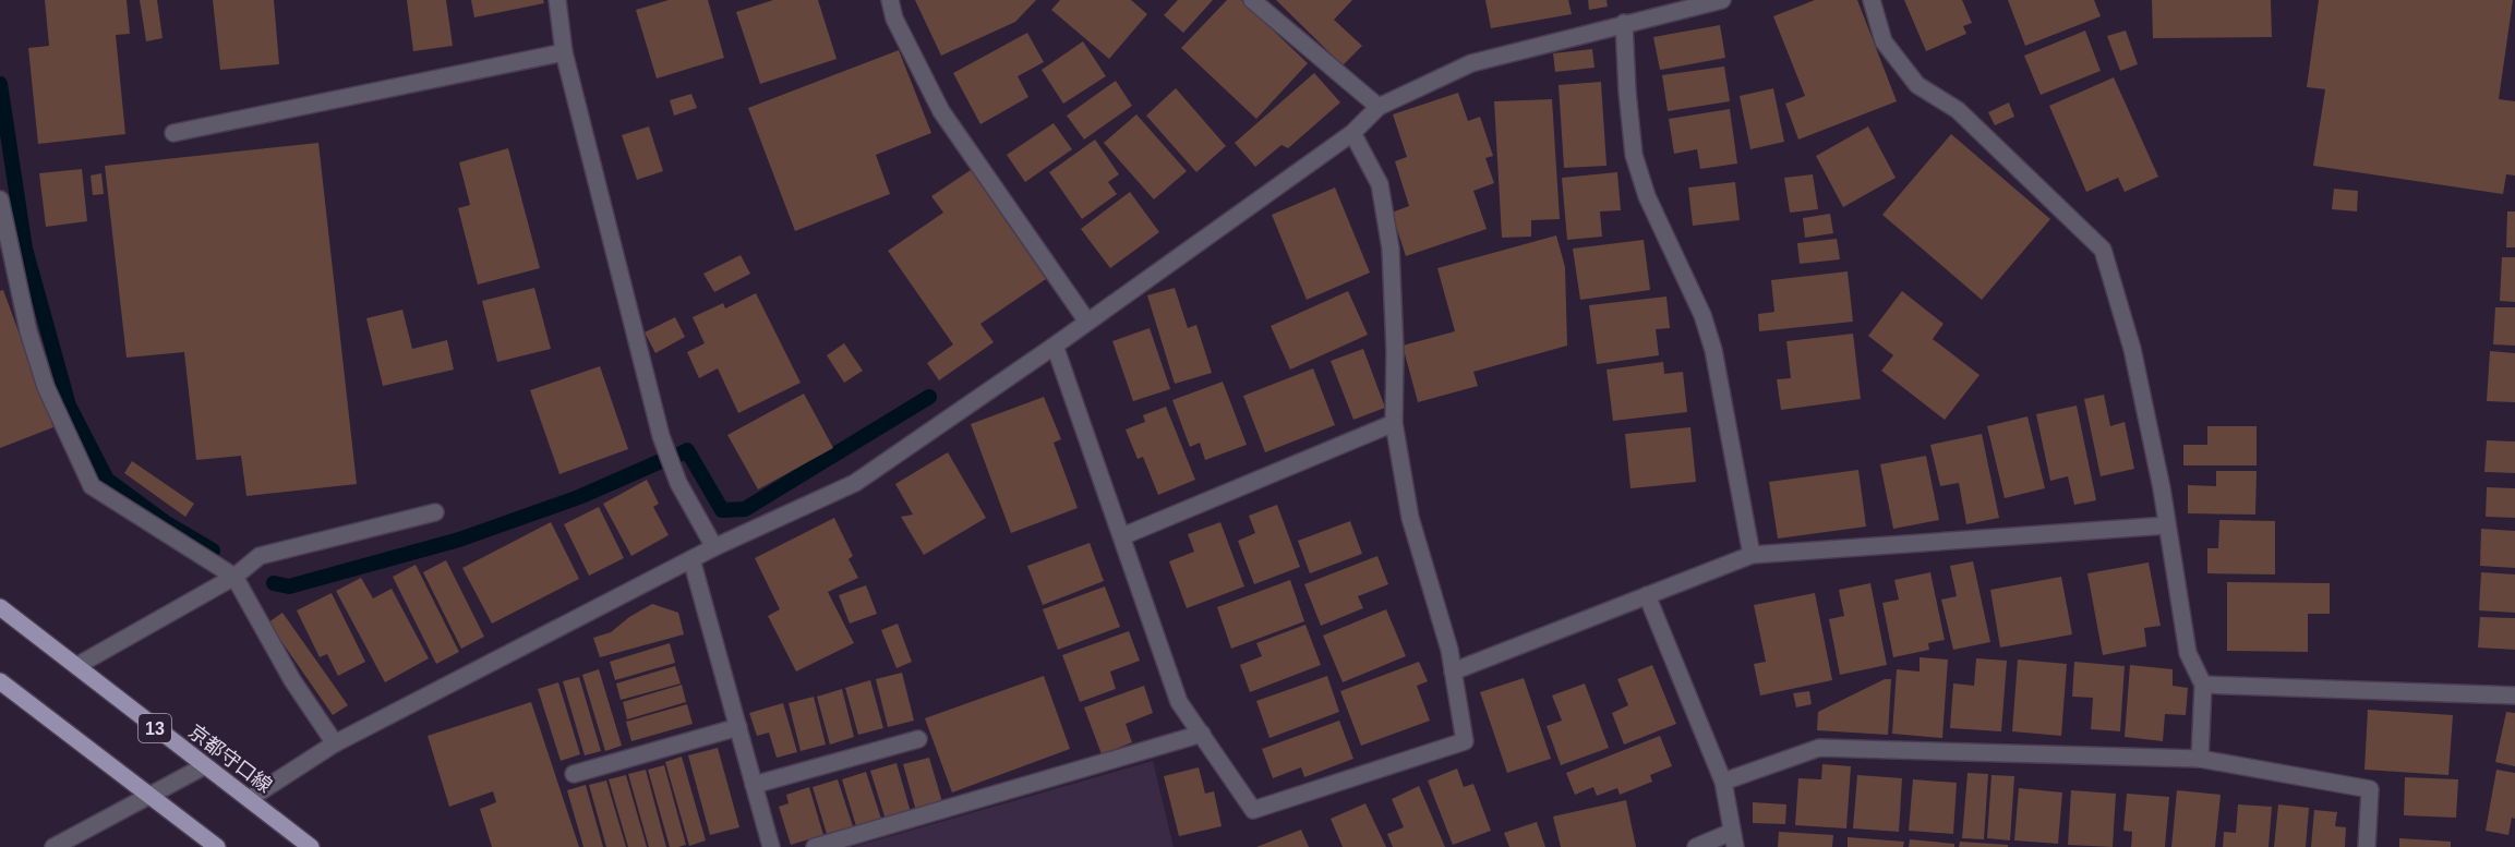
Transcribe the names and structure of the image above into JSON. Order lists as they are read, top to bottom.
{
  "streets": {
    "main road": ["13", "京都守口線"]
  }
}
